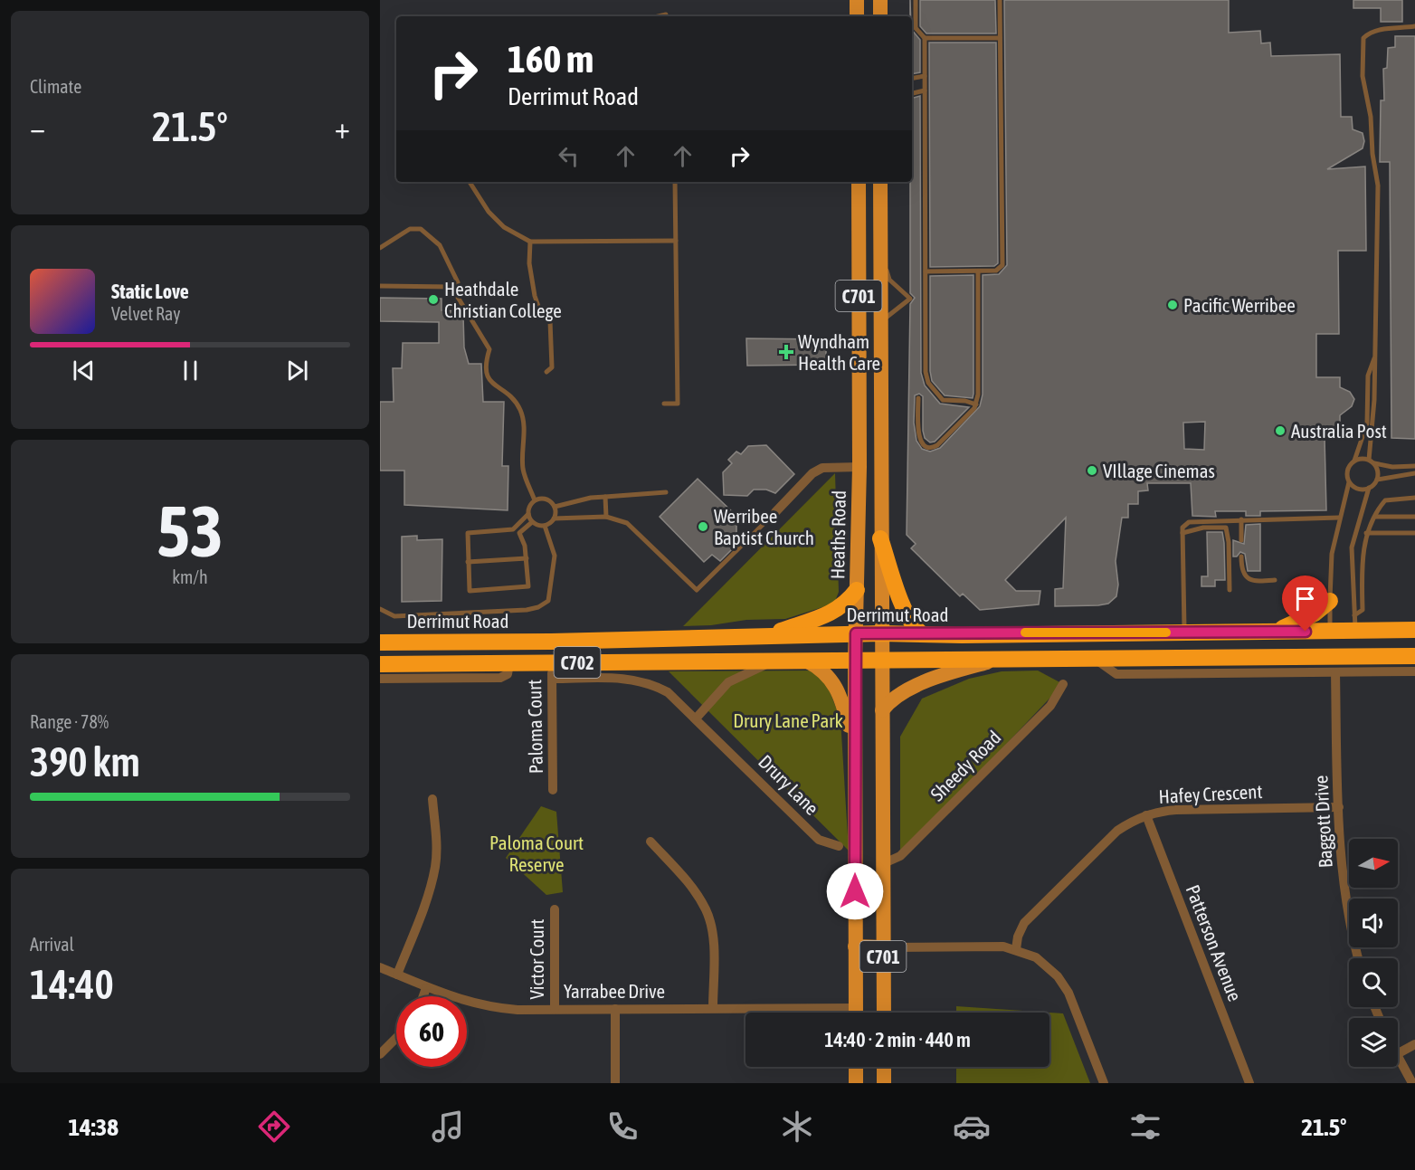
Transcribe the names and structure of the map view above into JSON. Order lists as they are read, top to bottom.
{
  "streets": {
    "highway": ["Derrimut Road", "C702"],
    "main road": ["C701", "Heaths Road"],
    "street": [
      "Paloma Court",
      "Sheedy Road",
      "Drury Lane",
      "Hafey Crescent",
      "Baggott Drive",
      "Patterson Avenue",
      "Victor Court",
      "Yarrabee Drive"
    ]
  },
  "crossings": [
    ["C701", "Derrimut Road"],
    ["C701", "C702"],
    ["C701", "Sheedy Road"],
    ["Heaths Road", "Derrimut Road"],
    ["Heaths Road", "C702"],
    ["C702", "Paloma Court"],
    ["C702", "Drury Lane"],
    ["Paloma Court", "Drury Lane"],
    ["Hafey Crescent", "Baggott Drive"],
    ["Hafey Crescent", "Patterson Avenue"],
    ["Victor Court", "Yarrabee Drive"]
  ],
  "parks": ["Drury Lane Park", "Paloma Court Reserve"],
  "places": {
    "other": [
      "Heathdale Christian College",
      "Pacific Werribee",
      "Australia Post",
      "VIllage Cinemas",
      "Werribee Baptist Church"
    ],
    "health": ["Wyndham Health Care"]
  },
  "north": "right",
  "page": {
    "tile": [
      "Climate",
      ["53", "km/h"],
      ["Range · 78%", "390 km"],
      ["Arrival", "14:40"]
    ],
    "turn": ["160 m", "Derrimut Road"],
    "heat": ["−", "21.5°", "+"],
    "song": ["Static Love", "Velvet Ray"],
    "limit": "60",
    "trip": "14:40 · 2 min · 440 m",
    "tabs": ["14:38", "21.5°"]
  }
}
